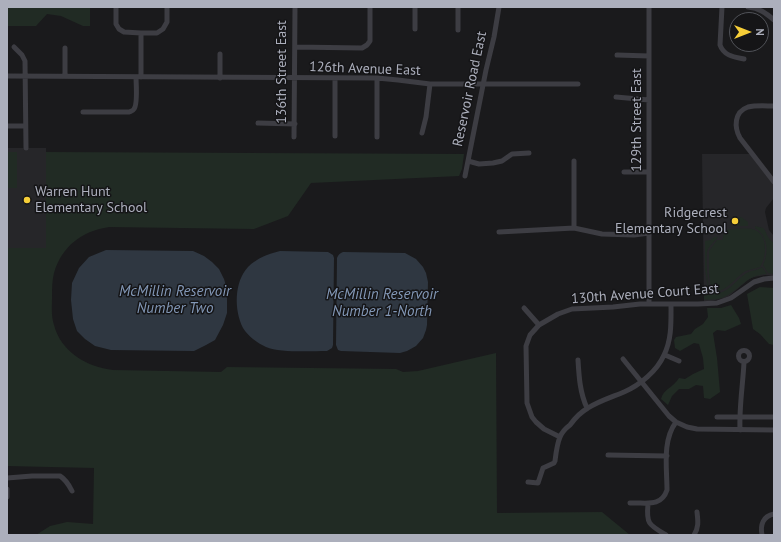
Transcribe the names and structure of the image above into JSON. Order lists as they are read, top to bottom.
{
  "streets": {
    "street": [
      "126th Avenue East",
      "136th Street East",
      "Reservoir Road East",
      "129th Street East",
      "130th Avenue Court East"
    ]
  },
  "crossings": [
    ["126th Avenue East", "136th Street East"],
    ["126th Avenue East", "Reservoir Road East"],
    ["129th Street East", "130th Avenue Court East"]
  ],
  "water": ["McMillin Reservoir Number Two", "McMillin Reservoir Number 1-North"],
  "places": ["Warren Hunt Elementary School", "Ridgecrest Elementary School"],
  "north": "right"
}
